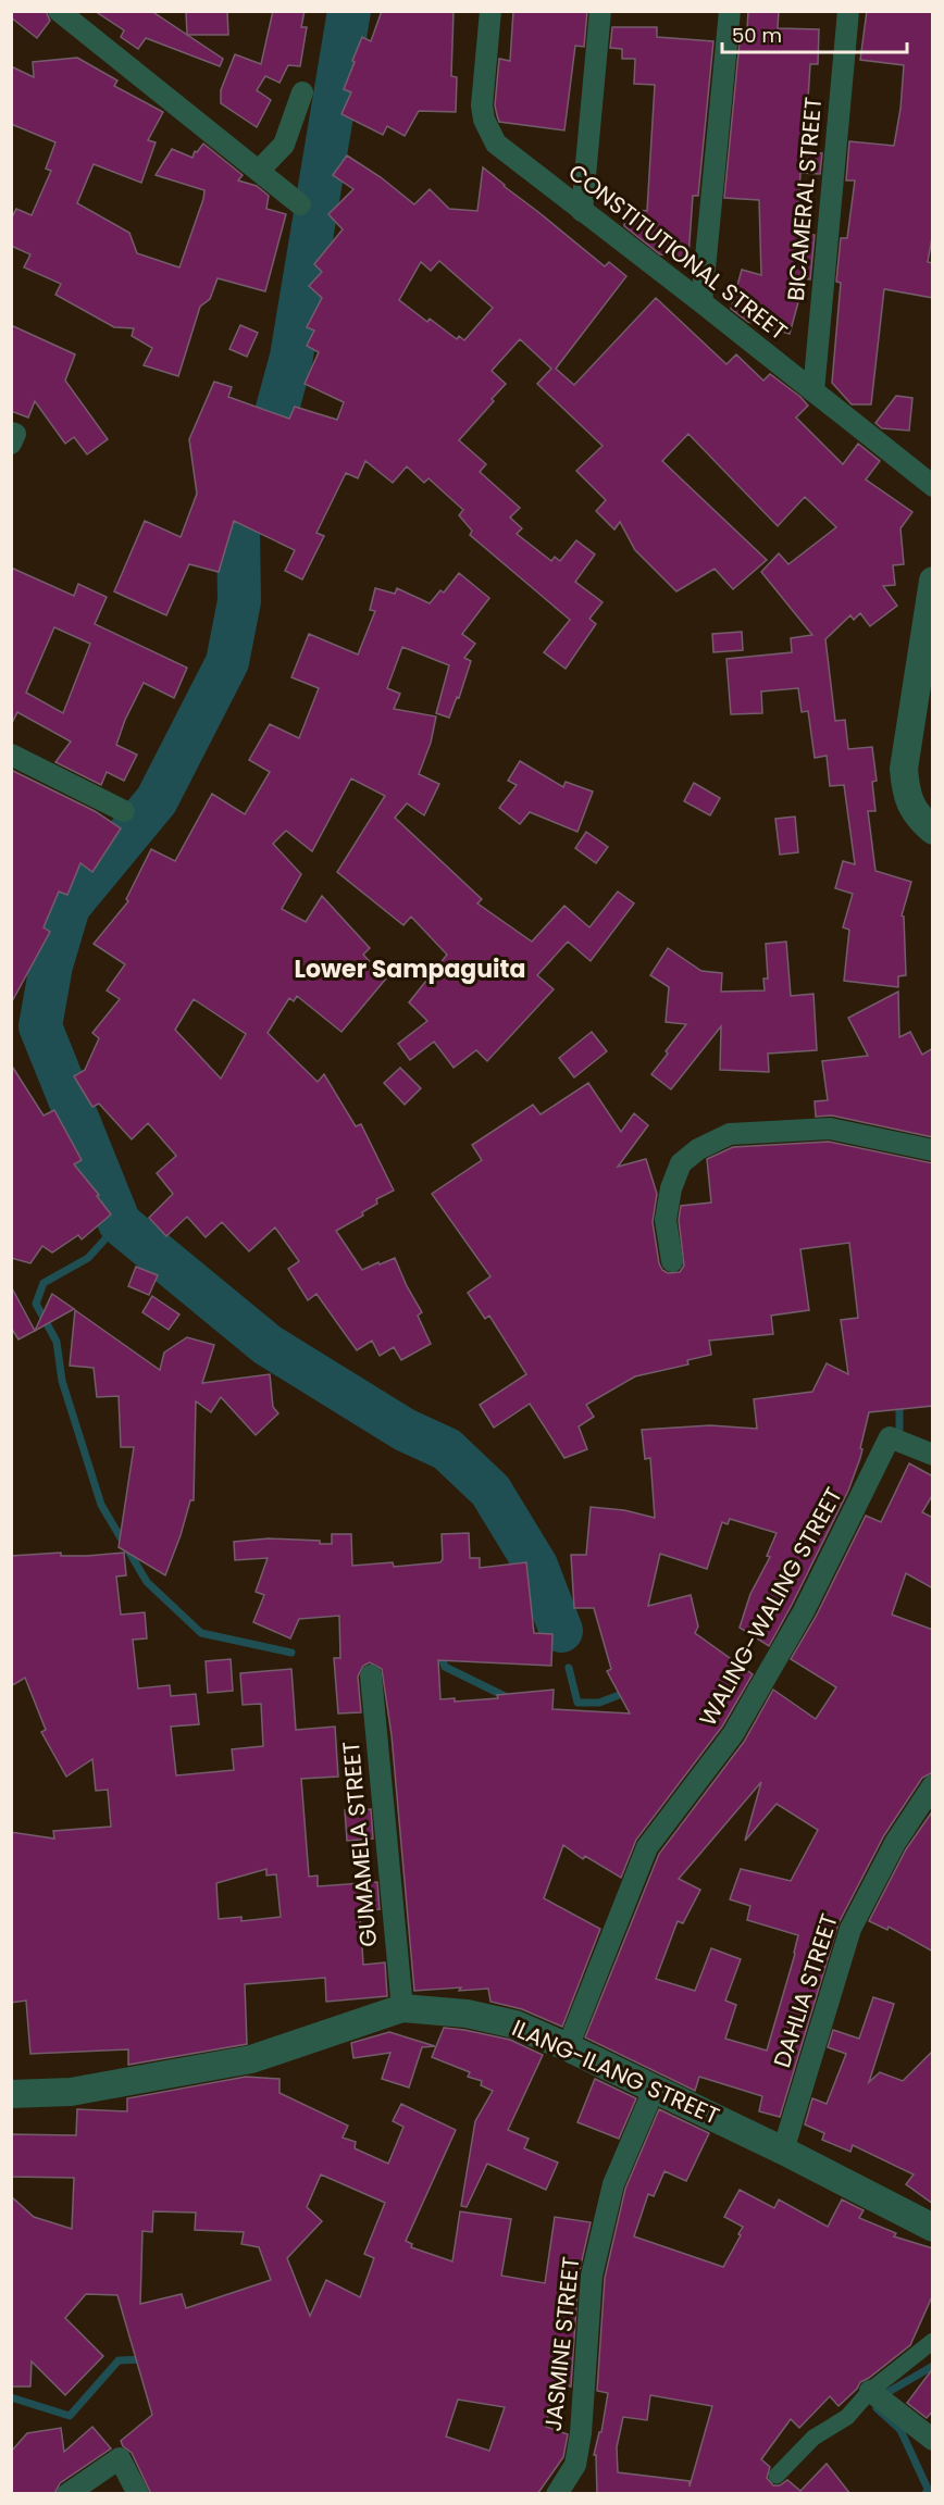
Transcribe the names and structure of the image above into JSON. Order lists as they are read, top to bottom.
{
  "streets": {
    "street": [
      "BICAMERAL STREET",
      "CONSTITUTIONAL STREET",
      "WALING-WALING STREET",
      "GUMAMELA STREET",
      "DAHLIA STREET",
      "ILANG-ILANG STREET",
      "JASMINE STREET"
    ]
  },
  "crossings": [
    ["BICAMERAL STREET", "CONSTITUTIONAL STREET"],
    ["WALING-WALING STREET", "ILANG-ILANG STREET"],
    ["GUMAMELA STREET", "ILANG-ILANG STREET"],
    ["DAHLIA STREET", "ILANG-ILANG STREET"],
    ["ILANG-ILANG STREET", "JASMINE STREET"]
  ],
  "districts": ["Lower Sampaguita"],
  "scale_bar": "50 m"
}
